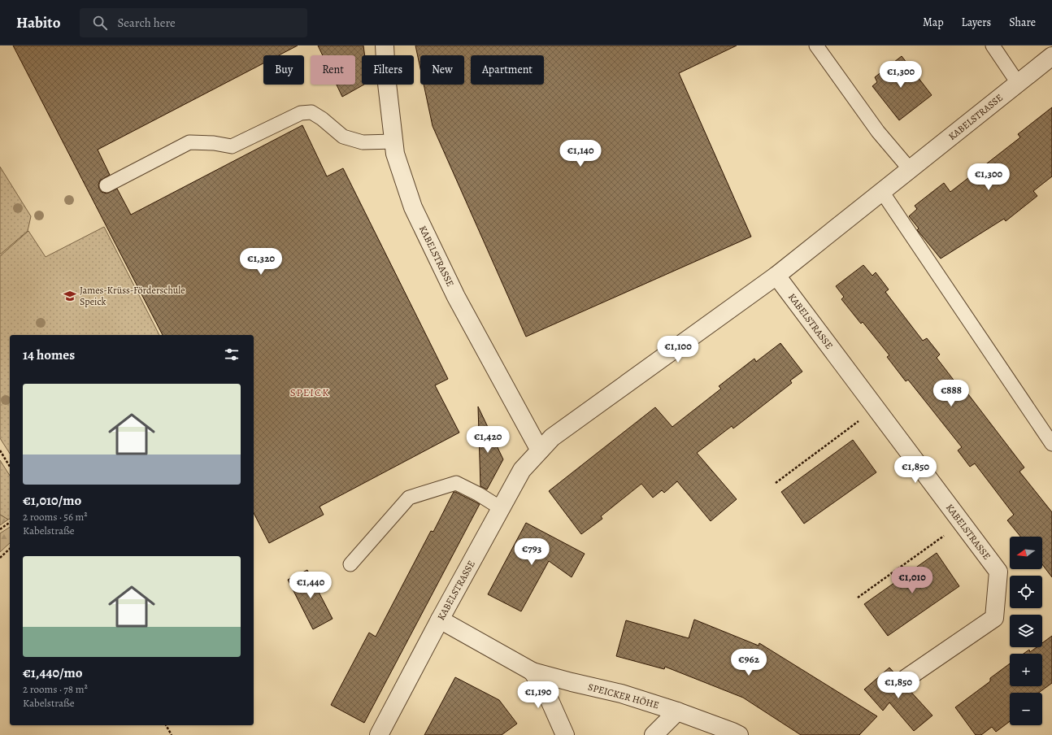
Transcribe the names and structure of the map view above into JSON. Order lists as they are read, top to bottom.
{
  "streets": {
    "street": ["KABELSTRASSE", "SPEICKER HÖHE"]
  },
  "crossings": [
    ["KABELSTRASSE", "SPEICKER HÖHE"]
  ],
  "districts": ["SPEICK"],
  "places": {
    "school or university": ["James-Krüss-Förderschule Speick"]
  },
  "north": "left",
  "page": {
    "header": "Habito",
    "search": "Search here",
    "nav": ["Map", "Layers", "Share"],
    "chip": [
      "Buy",
      "Rent",
      "Filters",
      "New",
      "Apartment"
    ],
    "price": [
      "€1,300",
      "€1,140",
      "€1,300",
      "€1,320",
      "€1,100",
      "€888",
      "€1,420",
      "€1,850",
      "€793",
      "€1,010",
      "€1,440",
      "€962",
      "€1,850",
      "€1,190"
    ],
    "heading": "14 homes",
    "list": [
      {
        "name": "€1,010/mo",
        "note": "2 rooms · 56 m² · Kabelstraße"
      },
      {
        "name": "€1,440/mo",
        "note": "2 rooms · 78 m² · Kabelstraße"
      }
    ],
    "map_buttons": ["+", "−"]
  }
}
